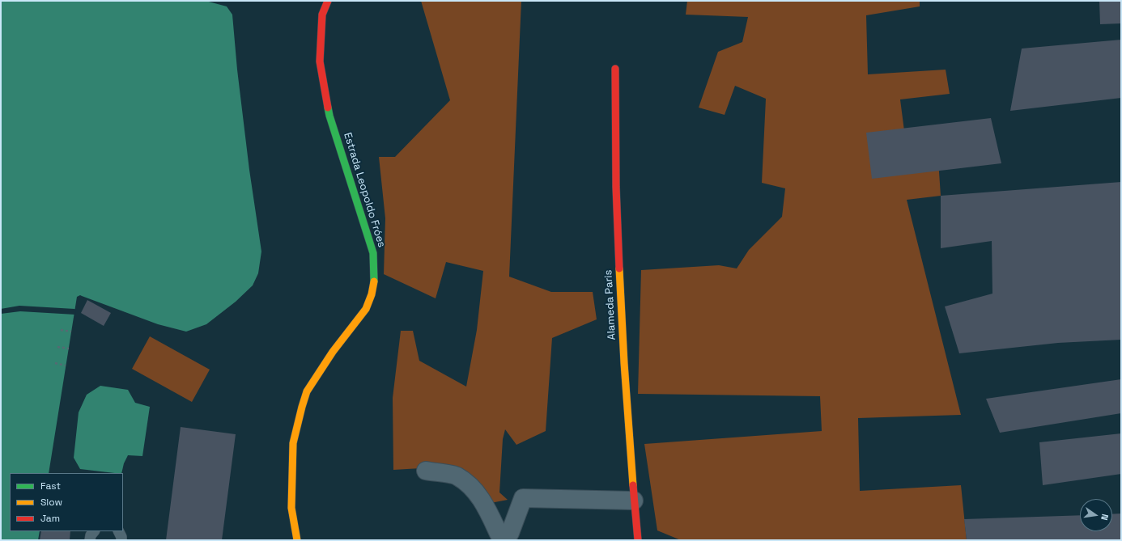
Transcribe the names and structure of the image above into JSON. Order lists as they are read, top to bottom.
{
  "streets": {
    "street": ["Estrada Leopoldo Fróes", "Alameda Paris"]
  },
  "legend": ["Fast", "Slow", "Jam"],
  "north": "right"
}
